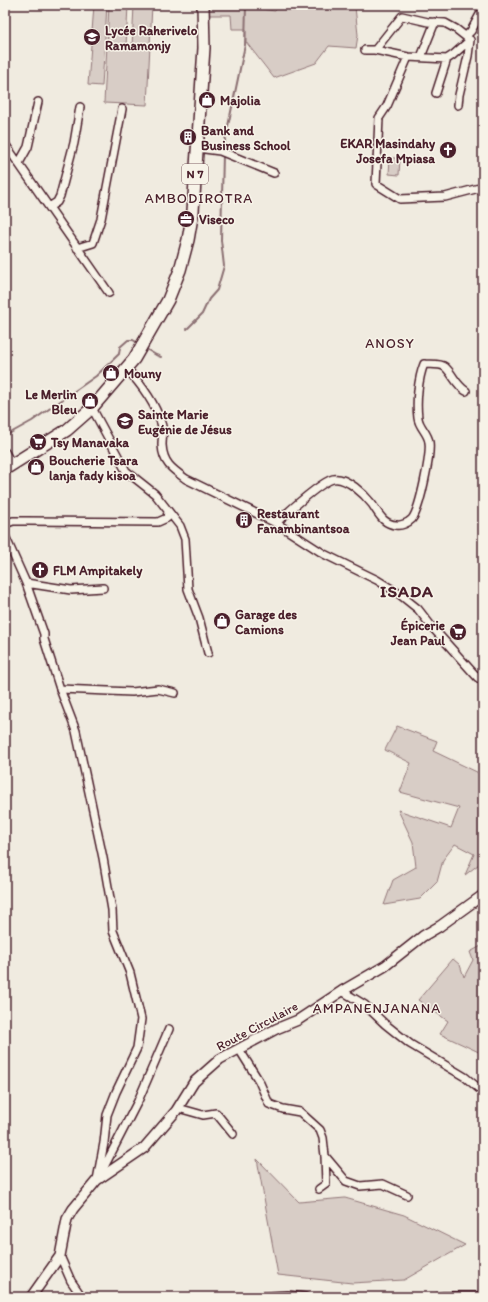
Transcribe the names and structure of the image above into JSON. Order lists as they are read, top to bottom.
{
  "streets": {
    "main road": ["N 7"],
    "street": ["Route Circulaire"]
  },
  "districts": [
    "AMBODIROTRA",
    "ANOSY",
    "ISADA",
    "AMPANENJANANA"
  ],
  "places": {
    "school or university": ["Lycée Raherivelo Ramamonjy", "Sainte Marie Eugénie de Jésus"],
    "shop": [
      "Majolia",
      "Mouny",
      "Le Merlin Bleu",
      "Boucherie Tsara lanja fady kisoa",
      "Garage des Camions"
    ],
    "building": ["Bank and Business School", "Restaurant Fanambinantsoa"],
    "church": ["EKAR Masindahy Josefa Mpiasa", "FLM Ampitakely"],
    "office": ["Viseco"],
    "supermarket": ["Tsy Manavaka", "Épicerie Jean Paul"]
  }
}
